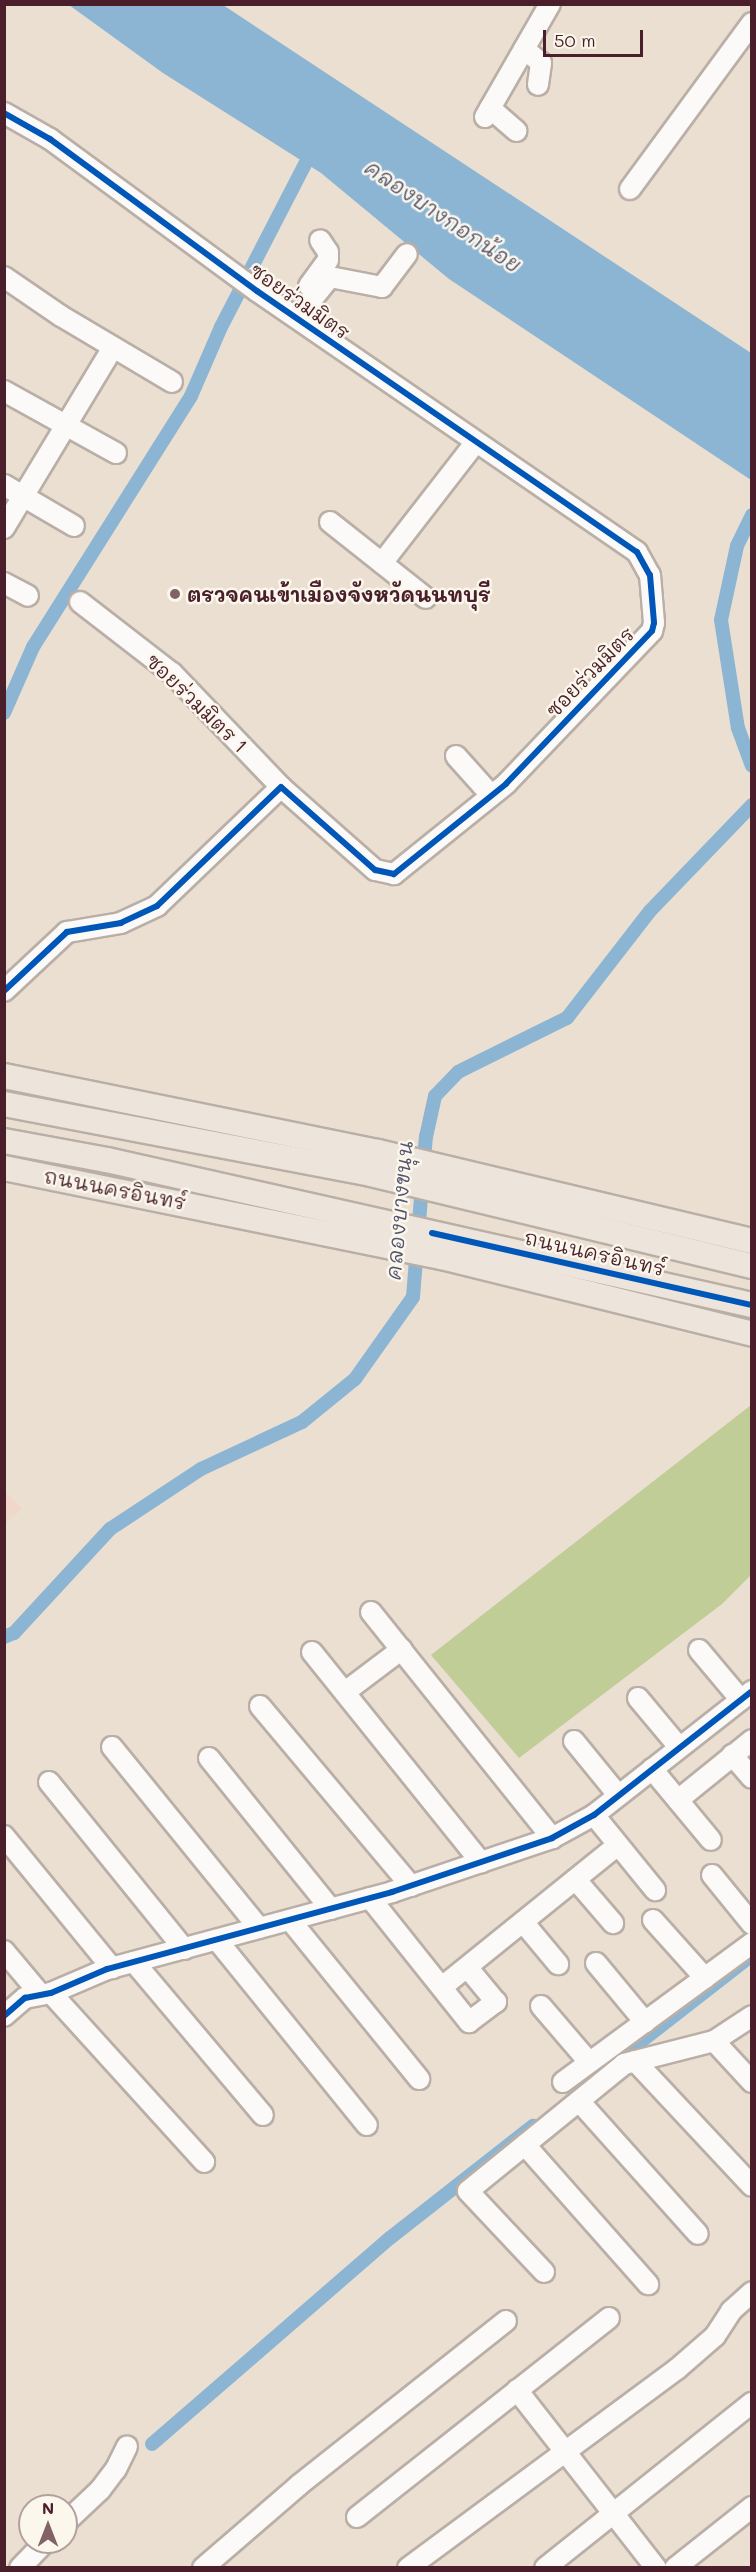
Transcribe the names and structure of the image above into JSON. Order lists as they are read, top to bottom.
{
  "streets": {
    "main road": ["ถนนนครอินทร์"],
    "street": ["ซอยร่วมมิตร", "ซอยร่วมมิตร 1"]
  },
  "crossings": [
    ["ซอยร่วมมิตร", "ซอยร่วมมิตร 1"]
  ],
  "water": ["คลองบางกอกน้อย", "คลองบางขนุน"],
  "places": ["ตรวจคนเข้าเมืองจังหวัดนนทบุรี"],
  "scale_bar": "50 m",
  "north": "top"
}
